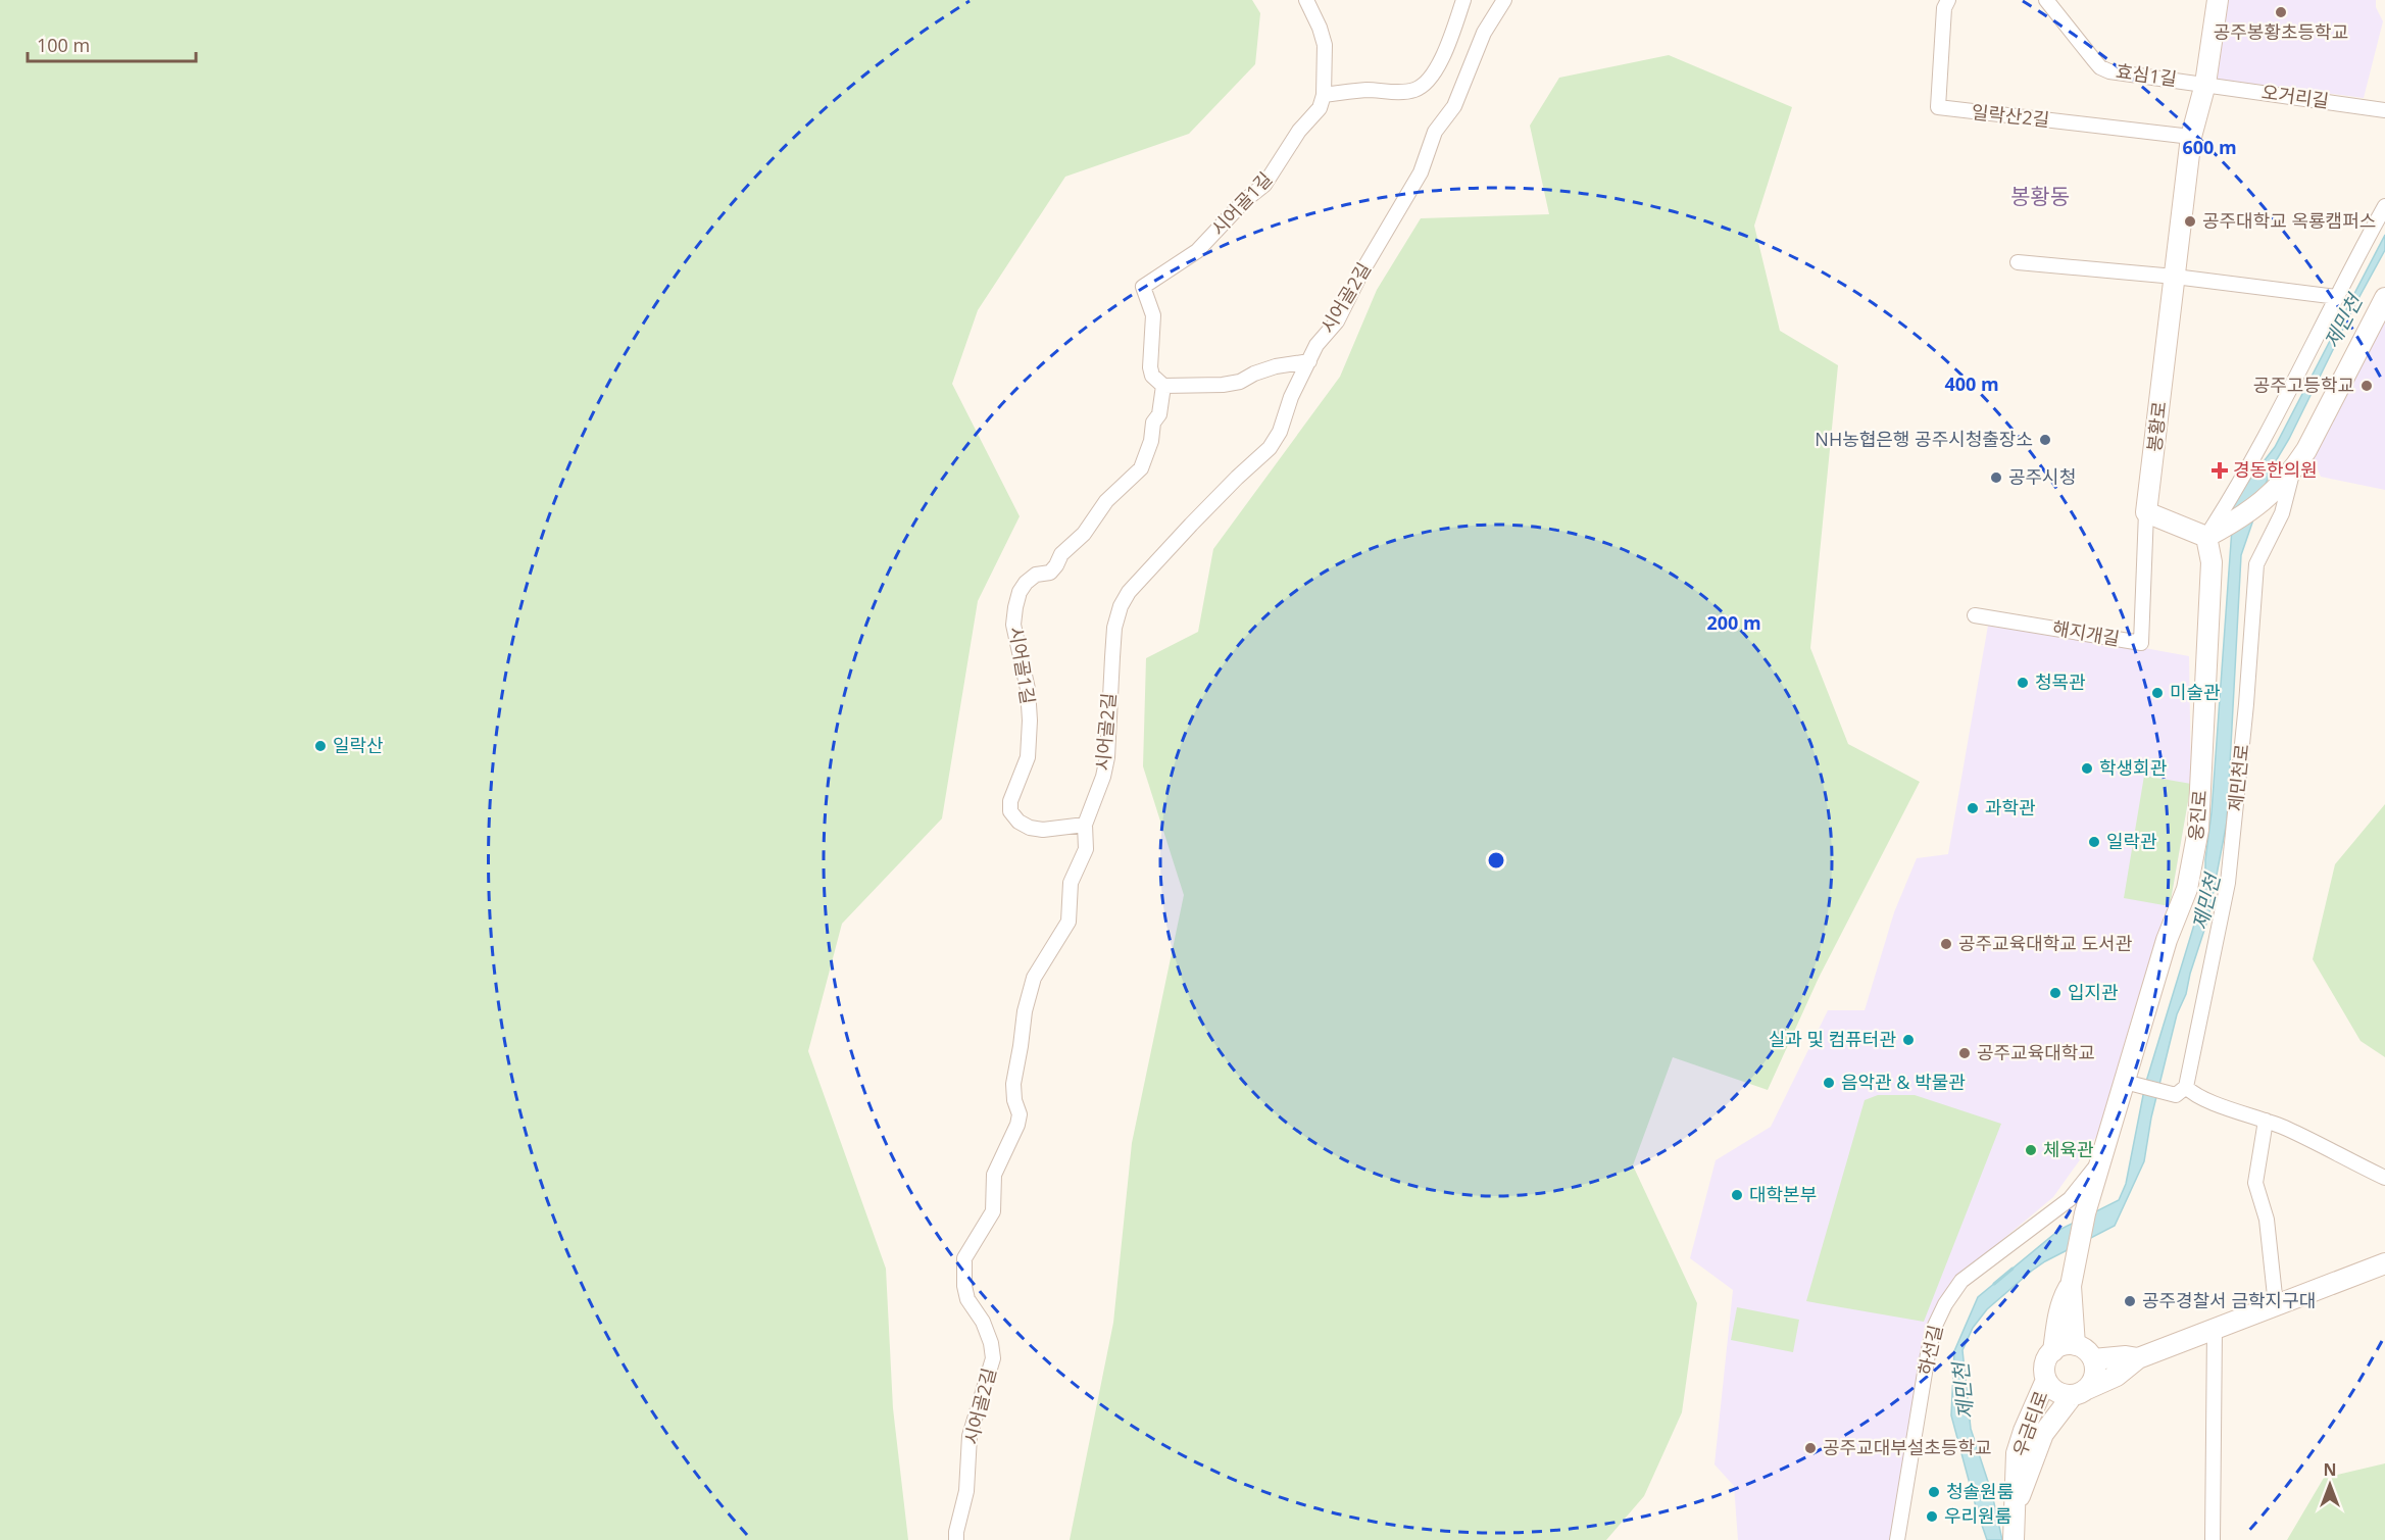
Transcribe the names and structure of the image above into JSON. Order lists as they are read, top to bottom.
{
  "streets": {
    "main road": ["봉황로", "웅진로", "우금티로"],
    "street": [
      "효심1길",
      "오거리길",
      "일락산2길",
      "시어골1길",
      "시어골2길",
      "해지개길",
      "제민천로",
      "하선길"
    ]
  },
  "crossings": [
    ["효심1길", "오거리길"],
    ["효심1길", "봉황로"],
    ["오거리길", "봉황로"],
    ["일락산2길", "봉황로"],
    ["시어골1길", "시어골2길"],
    ["봉황로", "해지개길"],
    ["웅진로", "하선길"]
  ],
  "districts": ["봉황동"],
  "water": ["제민천"],
  "places": {
    "other": [
      "공주봉황초등학교",
      "공주대학교 옥룡캠퍼스",
      "공주고등학교",
      "NH농협은행 공주시청출장소",
      "공주시청",
      "청목관",
      "미술관",
      "일락산",
      "학생회관",
      "과학관",
      "일락관",
      "공주교육대학교 도서관",
      "입지관",
      "실과 및 컴퓨터관",
      "공주교육대학교",
      "음악관 & 박물관",
      "체육관",
      "대학본부",
      "공주경찰서 금학지구대",
      "공주교대부설초등학교",
      "청솔원룸",
      "우리원룸"
    ],
    "health": ["경동한의원"]
  },
  "scale_bar": "100 m",
  "north": "top",
  "rings": ["600 m", "400 m", "200 m"]
}
